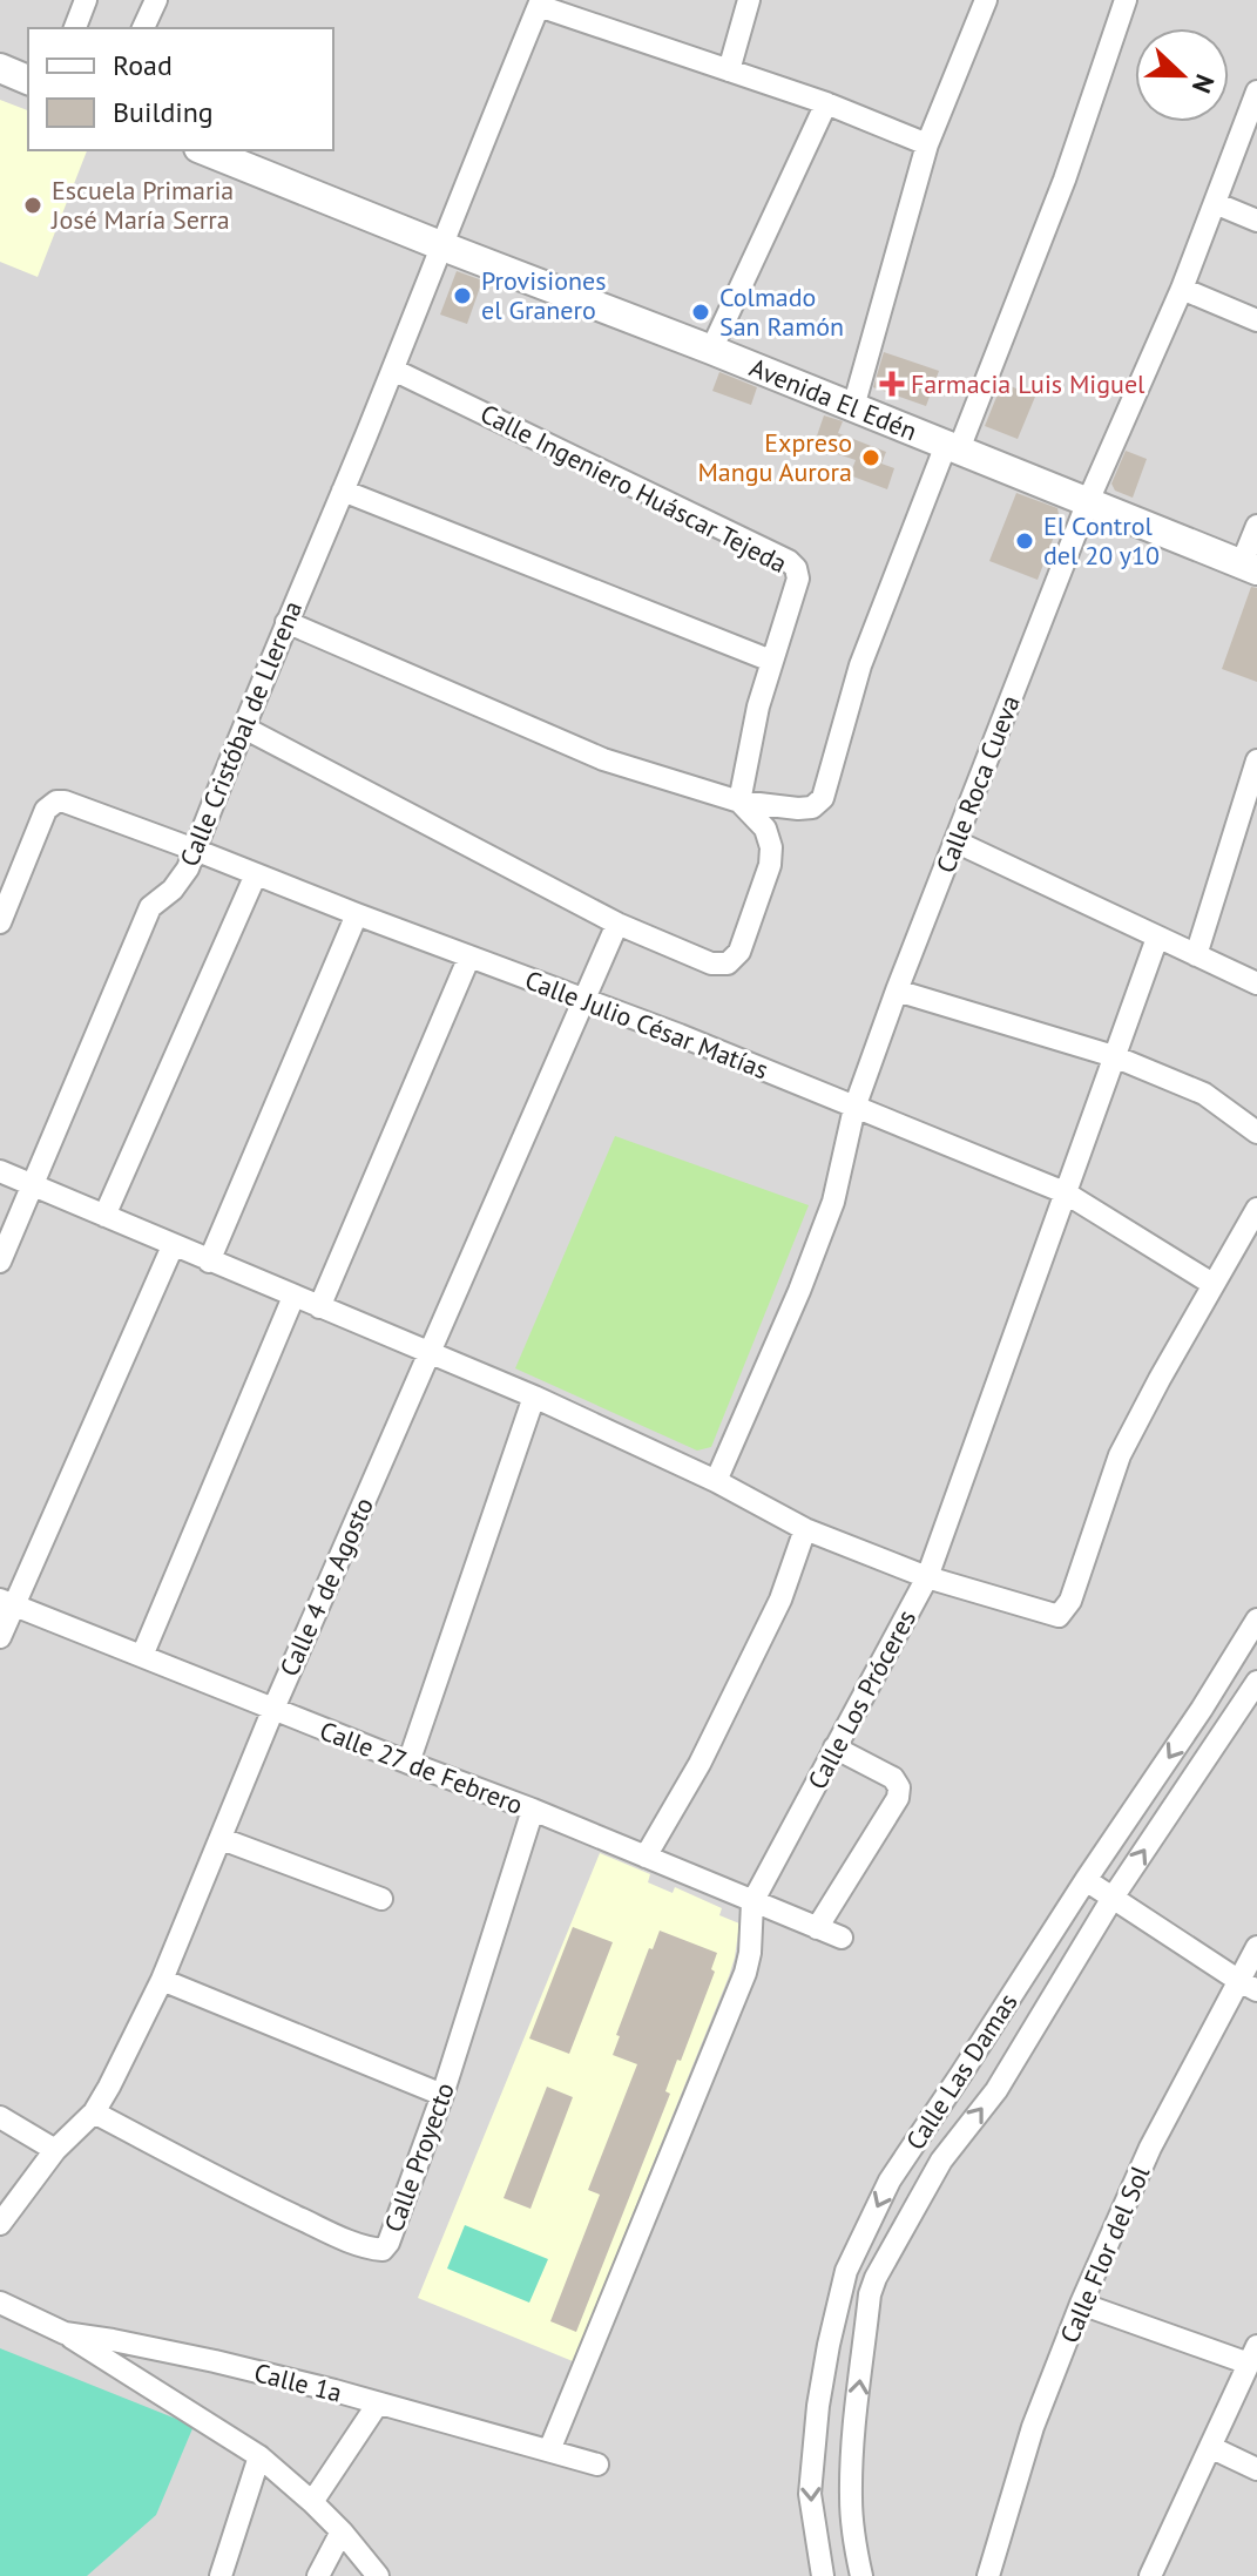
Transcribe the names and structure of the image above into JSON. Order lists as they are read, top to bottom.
{
  "streets": {
    "street": [
      "Avenida El Edén",
      "Calle Ingeniero Huáscar Tejeda",
      "Calle Cristóbal de Llerena",
      "Calle Roca Cueva",
      "Calle Julio César Matías",
      "Calle 4 de Agosto",
      "Calle Los Próceres",
      "Calle 27 de Febrero",
      "Calle Las Damas",
      "Calle Proyecto",
      "Calle Flor del Sol",
      "Calle 1a"
    ]
  },
  "crossings": [
    ["Avenida El Edén", "Calle Cristóbal de Llerena"],
    ["Avenida El Edén", "Calle Roca Cueva"],
    ["Calle Ingeniero Huáscar Tejeda", "Calle Cristóbal de Llerena"],
    ["Calle Cristóbal de Llerena", "Calle Julio César Matías"],
    ["Calle Roca Cueva", "Calle Julio César Matías"],
    ["Calle Julio César Matías", "Calle 4 de Agosto"],
    ["Calle Julio César Matías", "Calle Los Próceres"],
    ["Calle 4 de Agosto", "Calle 27 de Febrero"],
    ["Calle 4 de Agosto", "Calle Proyecto"],
    ["Calle Los Próceres", "Calle 27 de Febrero"],
    ["Calle Los Próceres", "Calle 1a"],
    ["Calle 27 de Febrero", "Calle Proyecto"]
  ],
  "places": {
    "other": [
      "Escuela Primaria José María Serra",
      "Provisiones el Granero",
      "Colmado San Ramón",
      "Expreso Mangu Aurora",
      "El Control del 20 y10"
    ],
    "health": ["Farmacia Luis Miguel"]
  },
  "legend": ["Road", "Building"],
  "north": "right"
}
